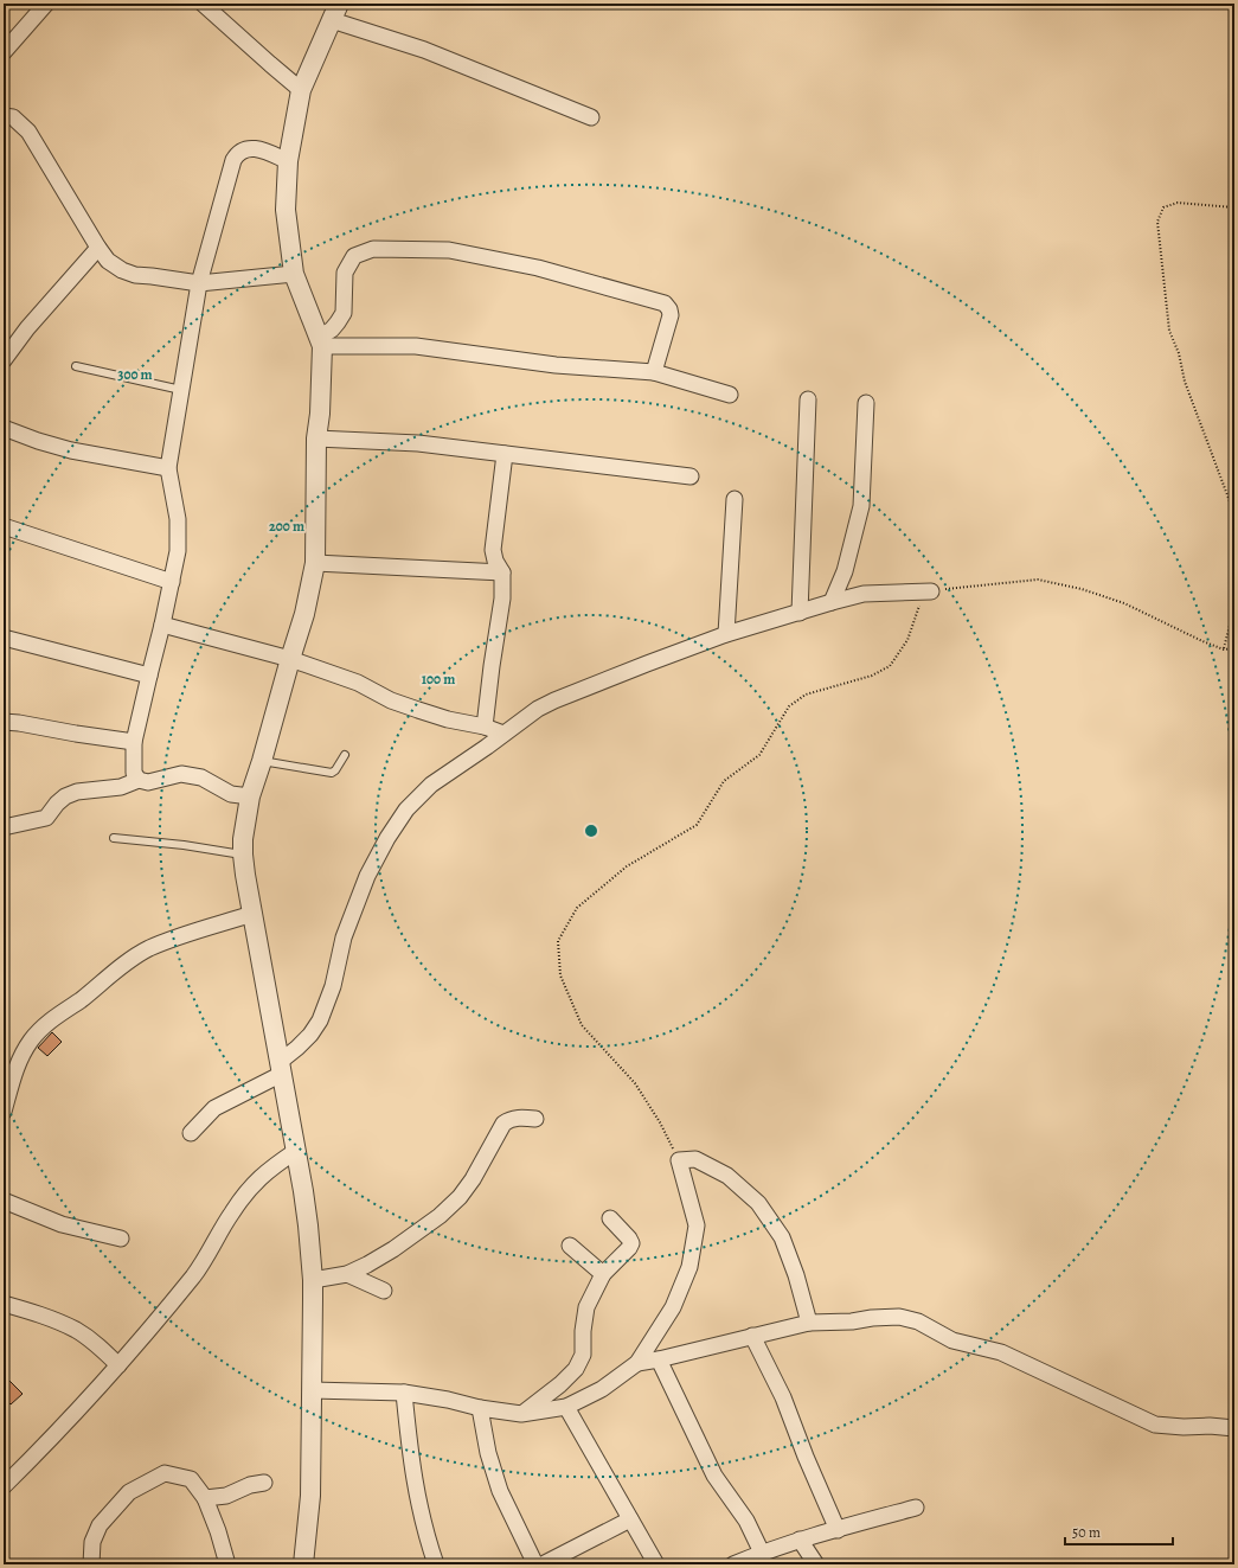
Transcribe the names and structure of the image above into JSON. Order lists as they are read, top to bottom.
{
  "scale_bar": "50 m",
  "rings": ["300 m", "200 m", "100 m"]
}
